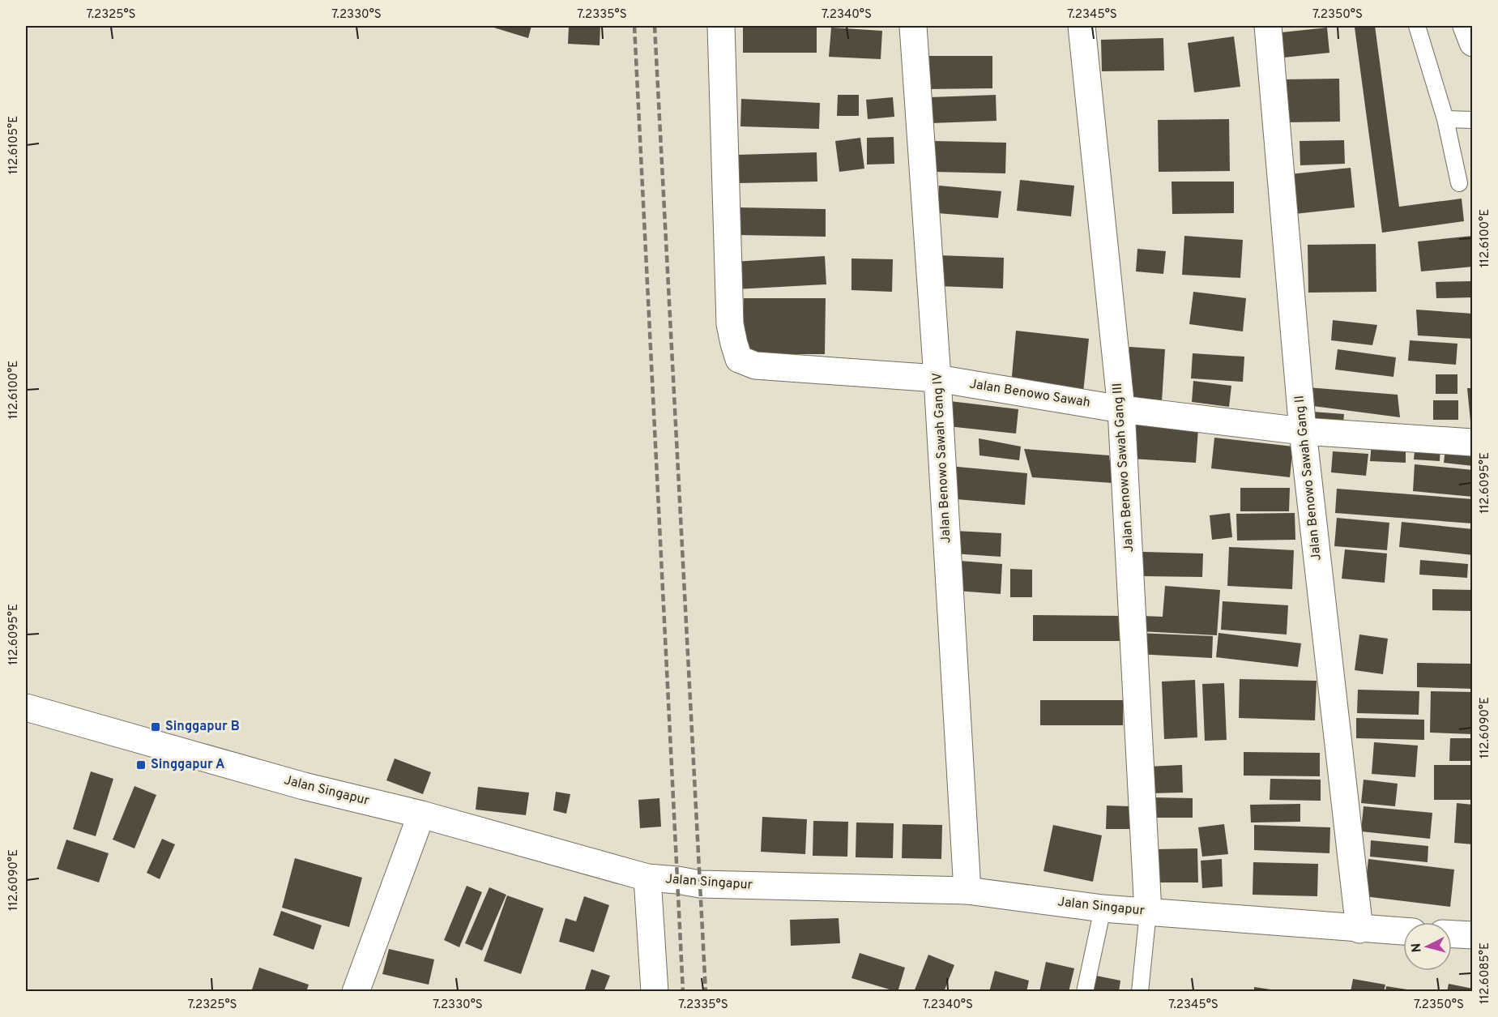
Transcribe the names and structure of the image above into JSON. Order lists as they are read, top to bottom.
{
  "streets": {
    "street": [
      "Jalan Benowo Sawah",
      "Jalan Benowo Sawah Gang IV",
      "Jalan Benowo Sawah Gang III",
      "Jalan Benowo Sawah Gang II",
      "Jalan Singapur"
    ]
  },
  "crossings": [
    ["Jalan Benowo Sawah", "Jalan Benowo Sawah Gang IV"],
    ["Jalan Benowo Sawah", "Jalan Benowo Sawah Gang III"],
    ["Jalan Benowo Sawah", "Jalan Benowo Sawah Gang II"],
    ["Jalan Benowo Sawah Gang IV", "Jalan Singapur"],
    ["Jalan Benowo Sawah Gang III", "Jalan Singapur"],
    ["Jalan Benowo Sawah Gang II", "Jalan Singapur"]
  ],
  "places": {
    "transit": ["Singgapur B", "Singgapur A"]
  },
  "north": "left",
  "coordinates": [
    "7.2325°S",
    "7.2330°S",
    "7.2335°S",
    "7.2340°S",
    "7.2345°S",
    "7.2350°S",
    "112.6105°E",
    "112.6100°E",
    "112.6095°E",
    "112.6090°E",
    "112.6085°E"
  ]
}
